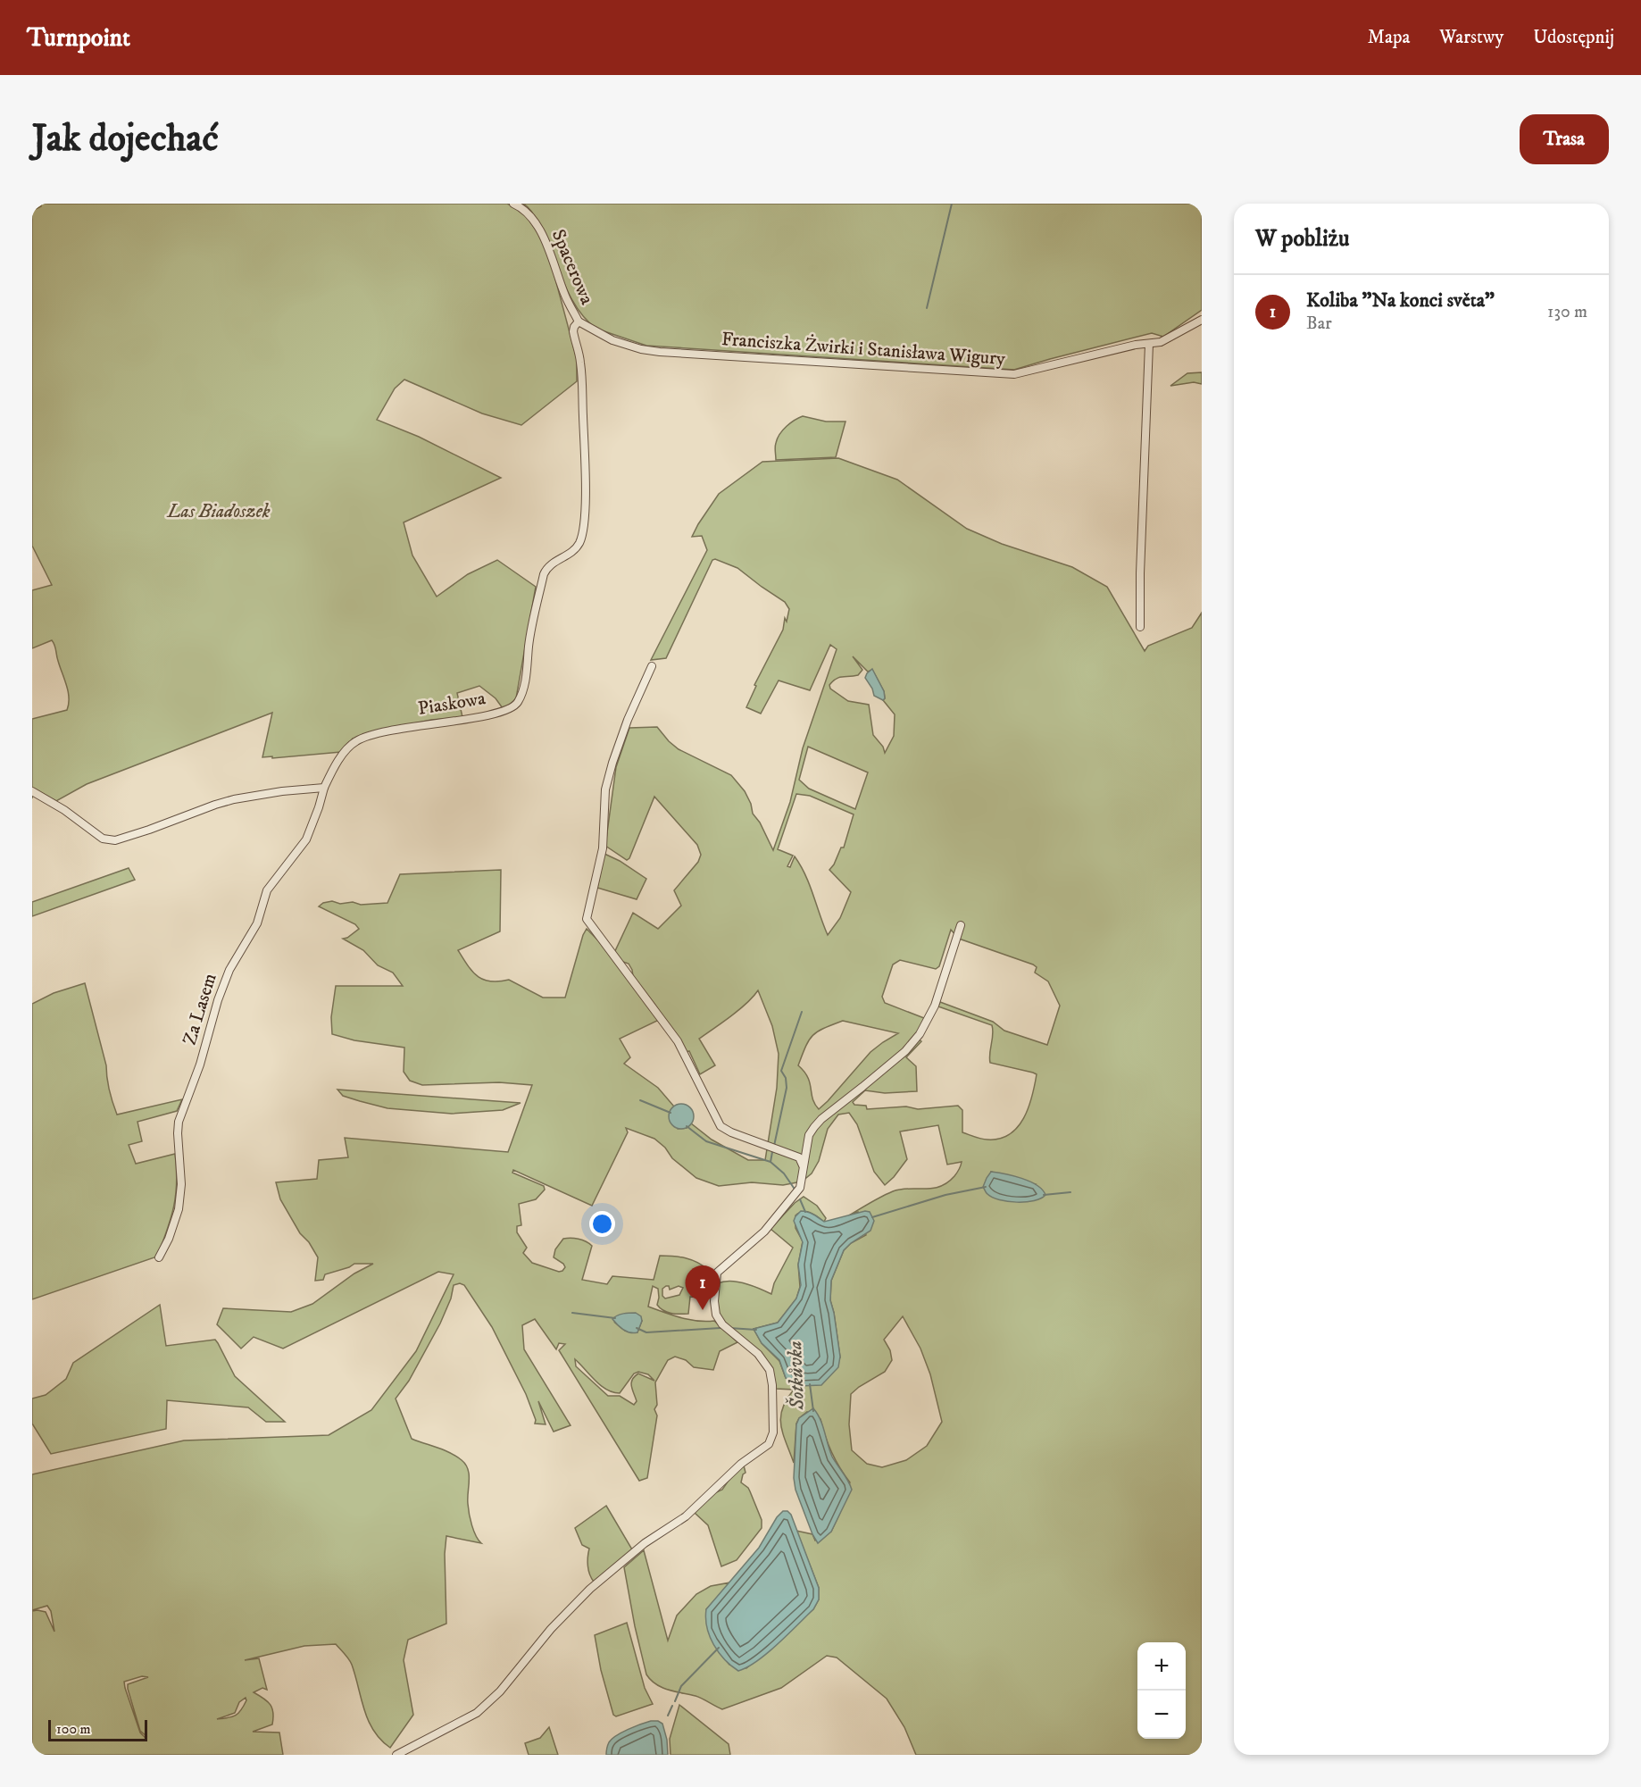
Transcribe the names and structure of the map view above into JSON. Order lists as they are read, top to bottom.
{
  "streets": {
    "street": [
      "Spacerowa",
      "Franciszka Żwirki i Stanisława Wigury",
      "Piaskowa",
      "Za Lasem"
    ]
  },
  "crossings": [
    ["Spacerowa", "Franciszka Żwirki i Stanisława Wigury"],
    ["Spacerowa", "Piaskowa"],
    ["Franciszka Żwirki i Stanisława Wigury", "Piaskowa"],
    ["Piaskowa", "Za Lasem"]
  ],
  "water": ["Šotkůvka"],
  "parks": ["Las Biadoszek"],
  "scale_bar": "100 m",
  "page": {
    "header": "Turnpoint",
    "nav": ["Mapa", "Warstwy", "Udostępnij"],
    "buttons": "Trasa",
    "title": "Jak dojechać",
    "heading": "W pobliżu",
    "list": [
      {
        "mark": "1",
        "name": "Koliba \"Na konci světa\"",
        "note": "Bar",
        "value": "130 m"
      }
    ],
    "pins": "1",
    "map_buttons": ["+", "−"],
    "scale": "100 m"
  }
}
